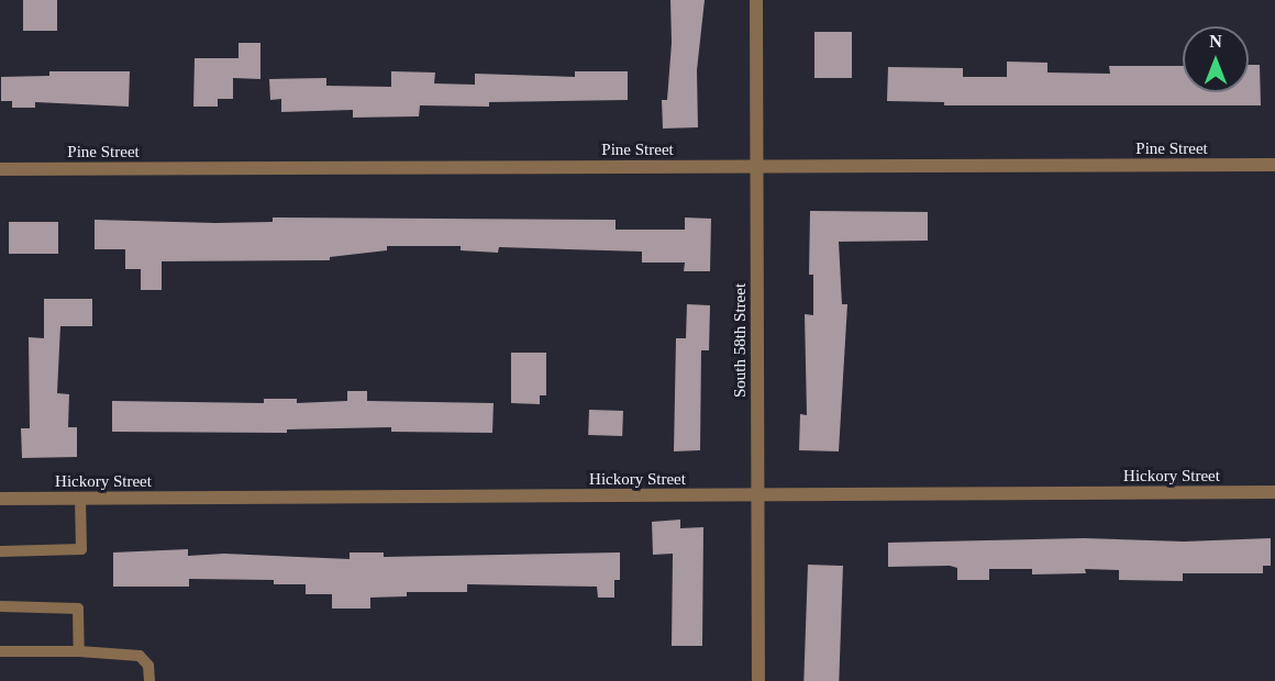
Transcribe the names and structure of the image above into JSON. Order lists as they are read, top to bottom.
{
  "streets": {
    "street": ["Pine Street", "South 58th Street", "Hickory Street"]
  },
  "crossings": [
    ["Pine Street", "South 58th Street"],
    ["South 58th Street", "Hickory Street"]
  ],
  "north": "top"
}
